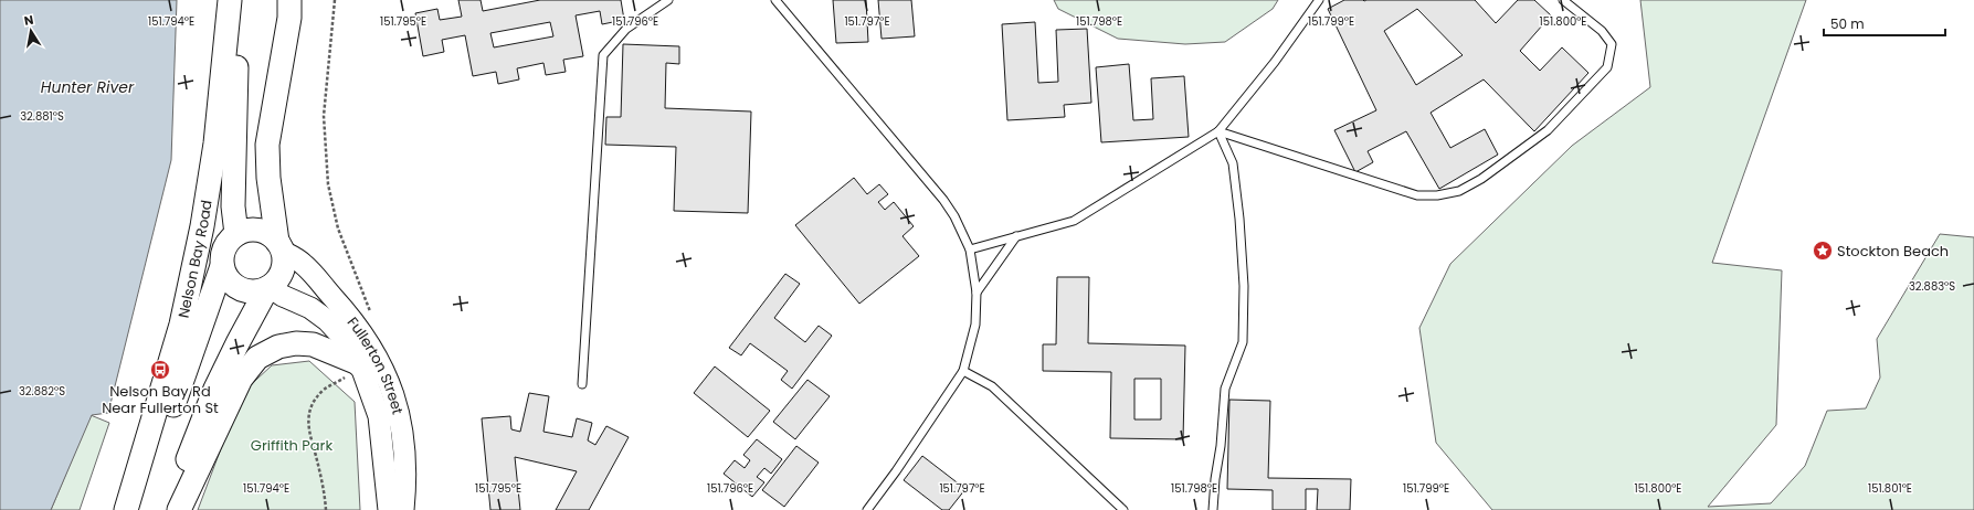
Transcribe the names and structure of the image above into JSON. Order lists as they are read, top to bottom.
{
  "streets": {
    "main road": ["Nelson Bay Road", "Fullerton Street"]
  },
  "water": ["Hunter River"],
  "parks": ["Griffith Park"],
  "places": {
    "place": ["Stockton Beach"],
    "bus stop": ["Nelson Bay Rd Near Fullerton St"]
  },
  "scale_bar": "50 m",
  "north": "top",
  "coordinates": [
    "151.794°E",
    "151.795°E",
    "151.796°E",
    "151.797°E",
    "151.798°E",
    "151.799°E",
    "151.800°E",
    "32.881°S",
    "32.883°S",
    "32.882°S",
    "151.801°E"
  ]
}
